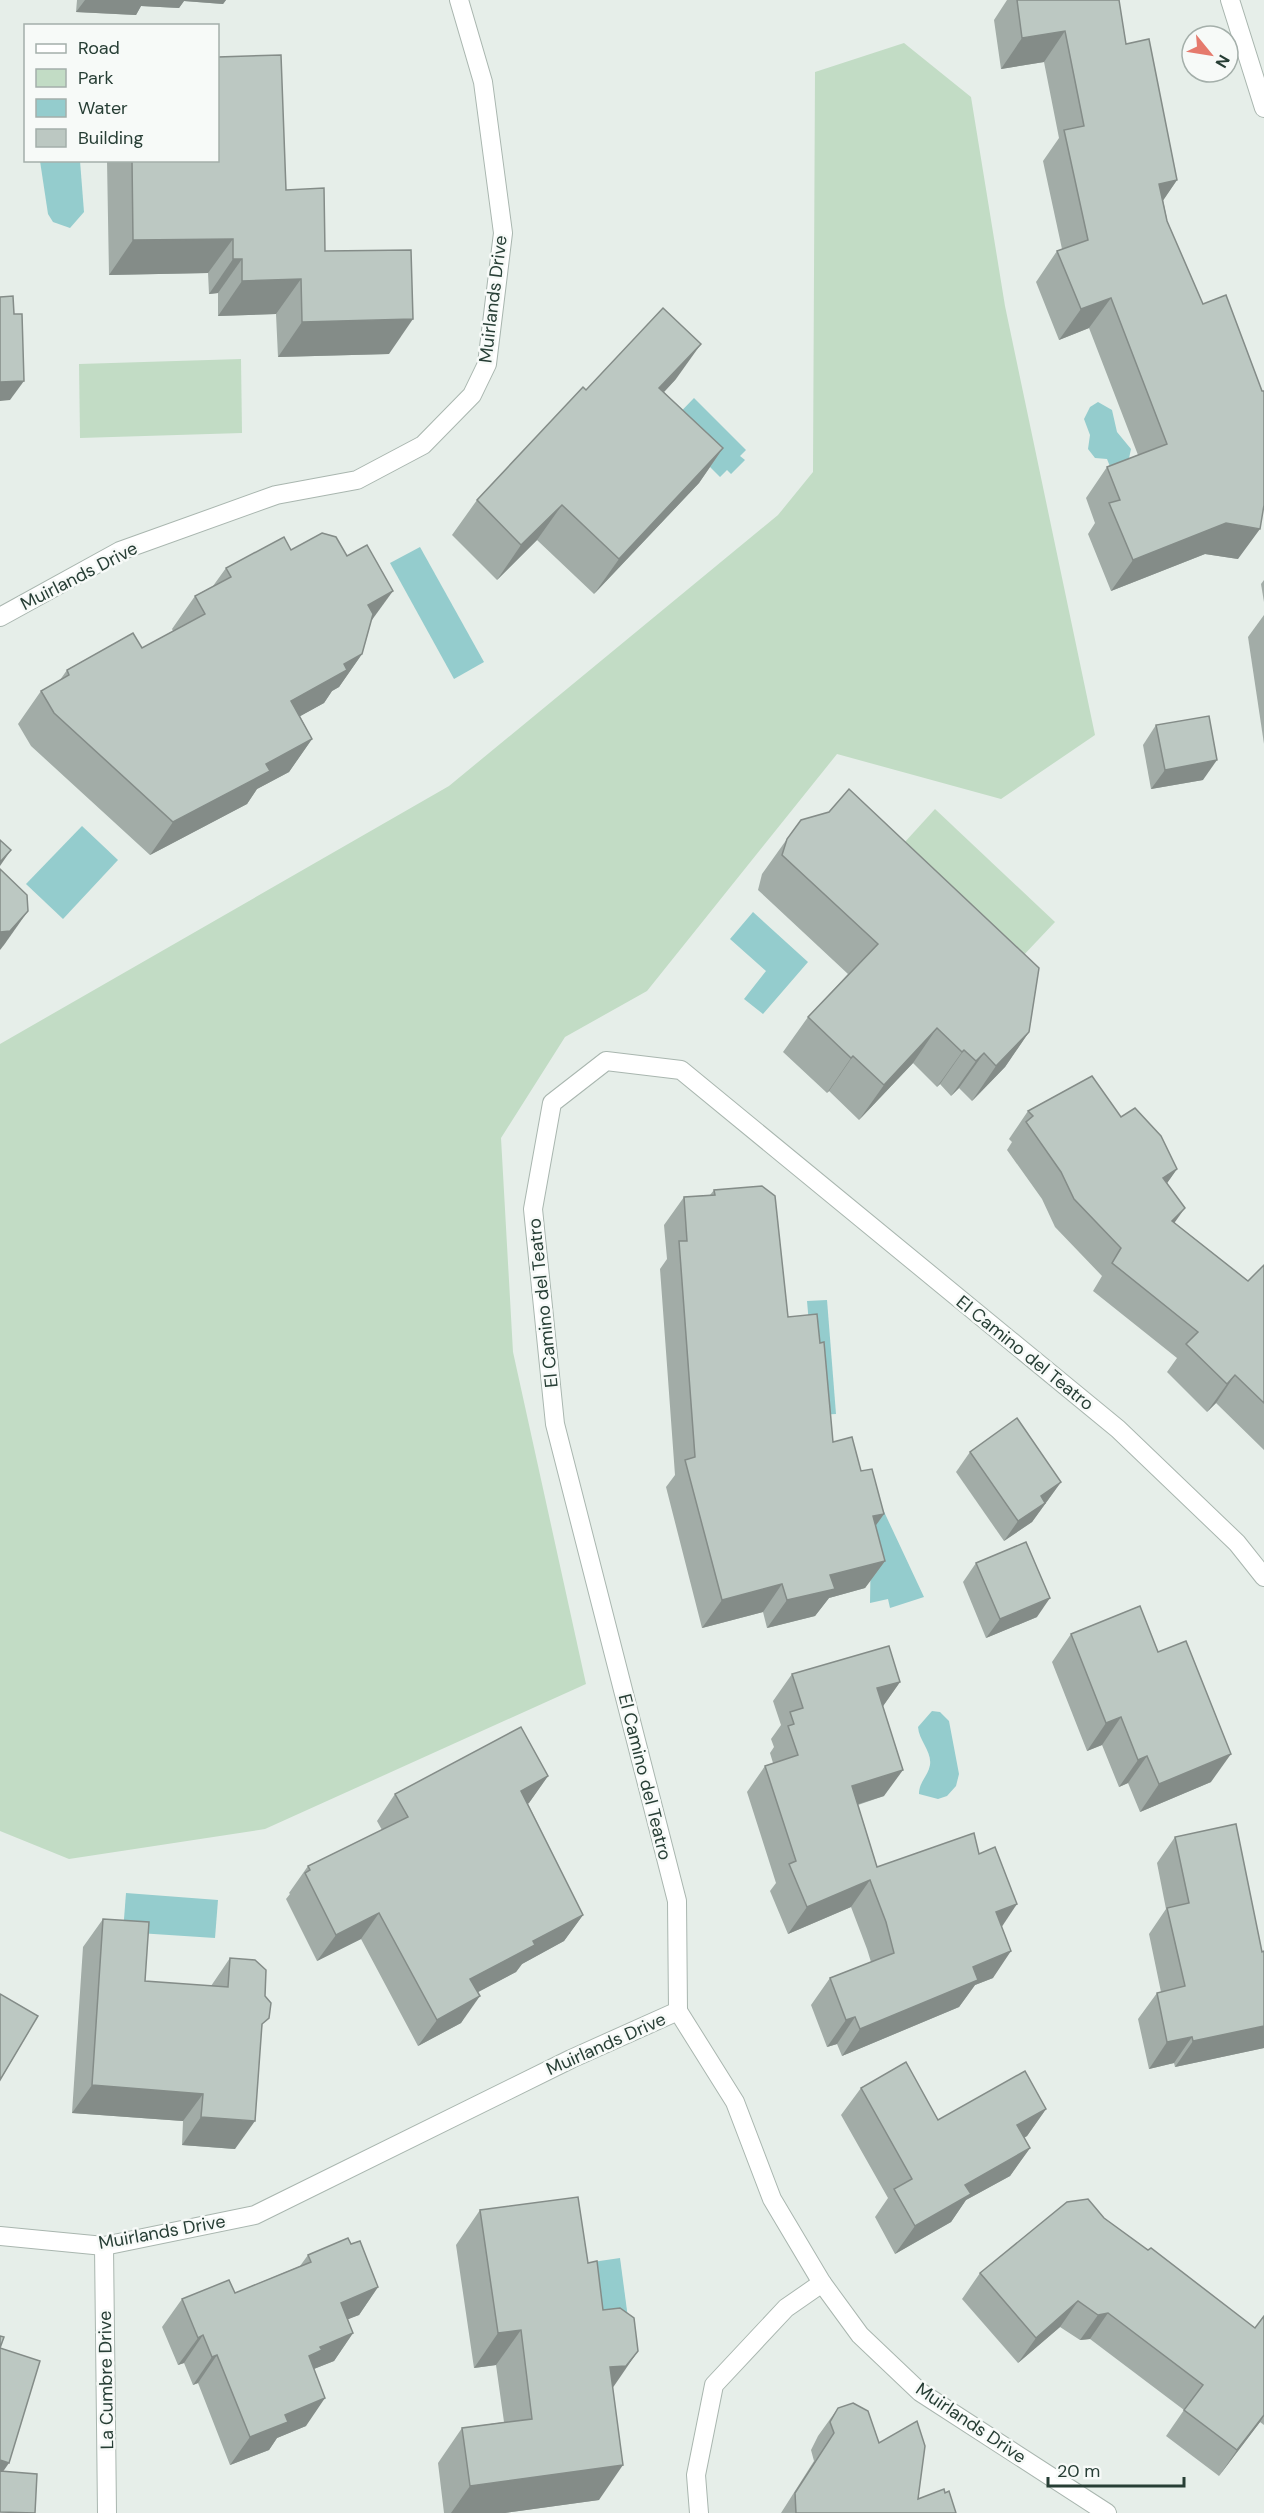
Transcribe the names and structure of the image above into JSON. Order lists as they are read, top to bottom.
{
  "streets": {
    "street": ["Muirlands Drive", "El Camino del Teatro", "La Cumbre Drive"]
  },
  "crossings": [
    ["Muirlands Drive", "El Camino del Teatro"],
    ["Muirlands Drive", "La Cumbre Drive"]
  ],
  "legend": [
    "Road",
    "Park",
    "Water",
    "Building"
  ],
  "scale_bar": "20 m",
  "north": "bottom right"
}
